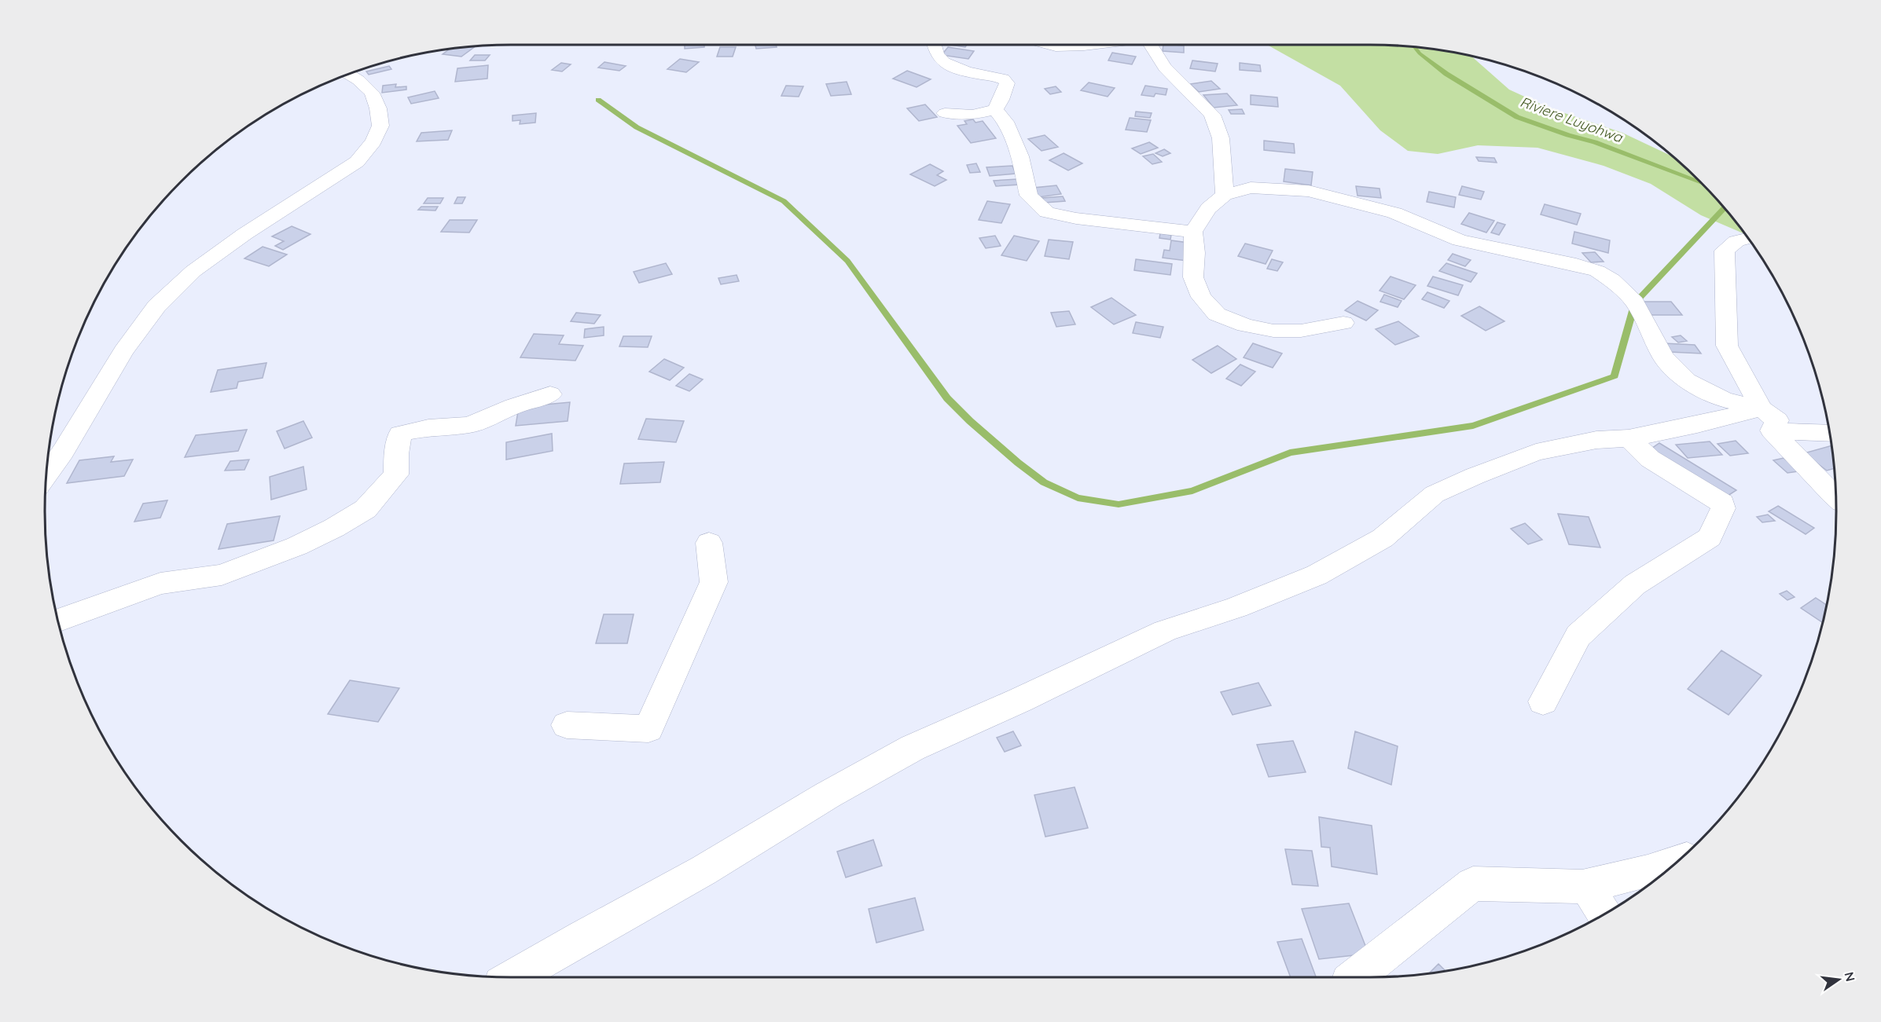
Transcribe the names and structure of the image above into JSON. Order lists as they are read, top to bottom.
{
  "water": ["Riviere Luyohwa"],
  "north": "right"
}
